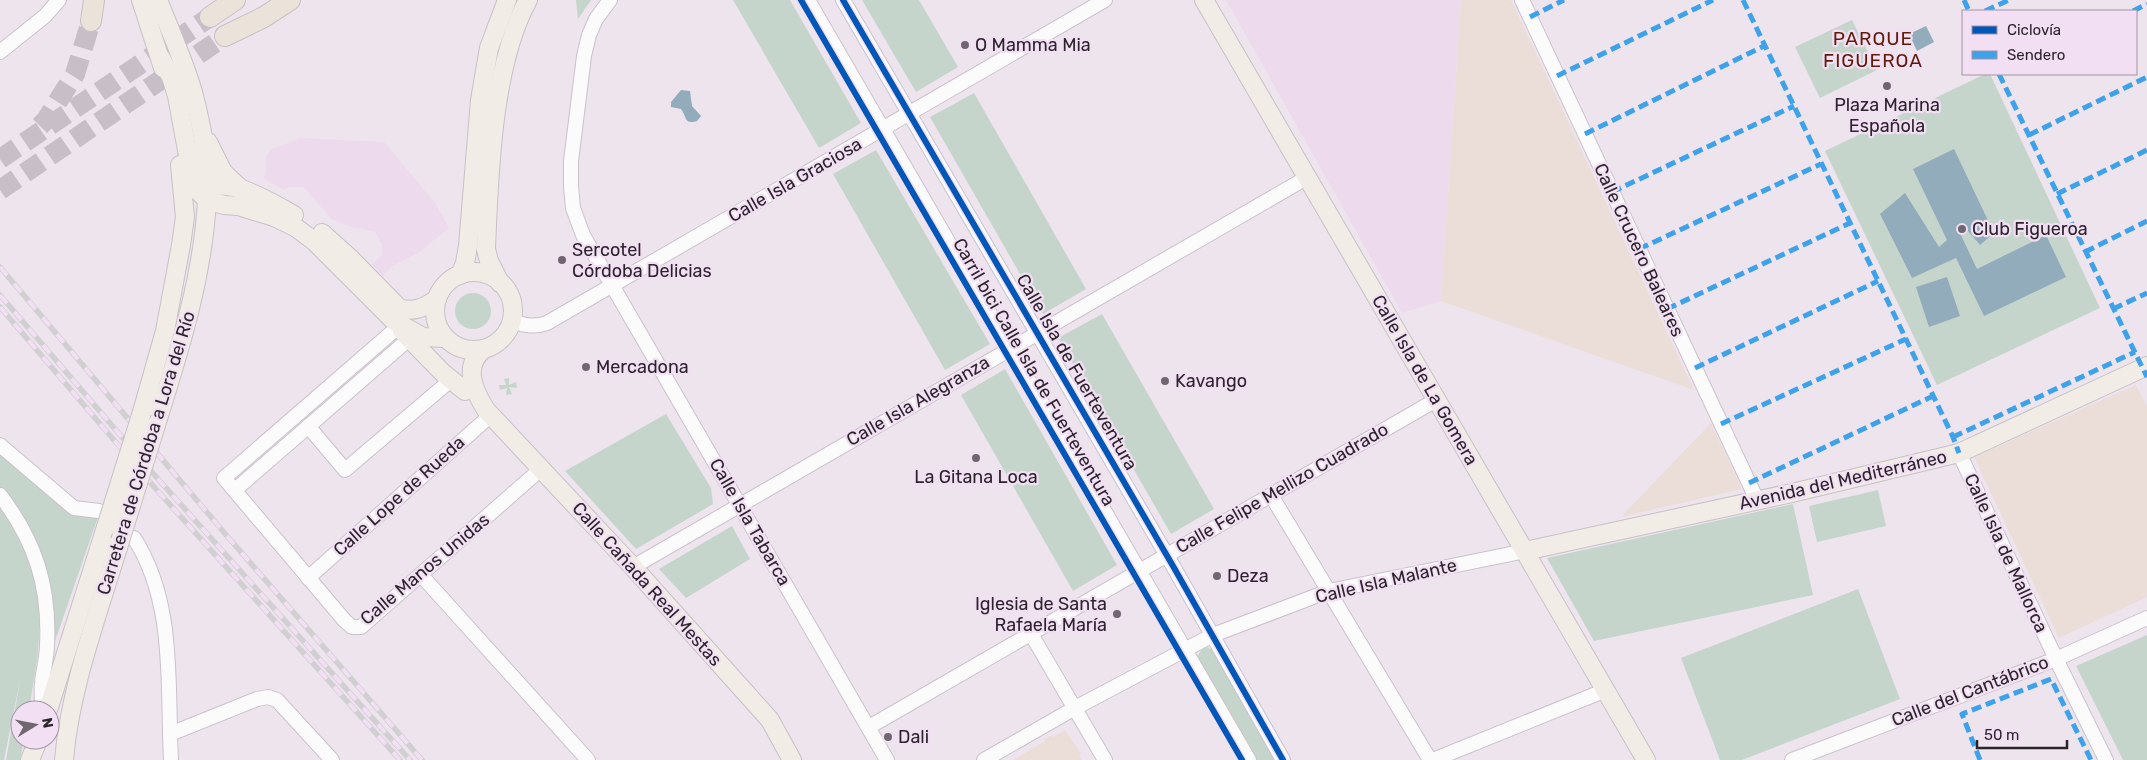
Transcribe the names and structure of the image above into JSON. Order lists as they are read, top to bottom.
{
  "streets": {
    "main road": [
      "Calle Isla de La Gomera",
      "Carretera de Córdoba a Lora del Río",
      "Avenida del Mediterráneo",
      "Calle Cañada Real Mestas"
    ],
    "street": [
      "Calle Isla Graciosa",
      "Calle Crucero Baleares",
      "Calle Isla de Fuerteventura",
      "Calle Isla Alegranza",
      "Calle Felipe Mellizo Cuadrado",
      "Calle Lope de Rueda",
      "Calle Isla Tabarca",
      "Calle Isla de Mallorca",
      "Calle Manos Unidas",
      "Calle Isla Malante",
      "Calle del Cantábrico"
    ],
    "cycle path": ["Carril bici Calle Isla de Fuerteventura"]
  },
  "crossings": [
    ["Calle Isla Graciosa", "Calle Isla de Fuerteventura"],
    ["Calle Isla Graciosa", "Calle Isla Tabarca"],
    ["Calle Isla Graciosa", "Calle Cañada Real Mestas"],
    ["Calle Crucero Baleares", "Avenida del Mediterráneo"],
    ["Calle Isla de Fuerteventura", "Calle Isla Alegranza"],
    ["Calle Isla de Fuerteventura", "Calle Felipe Mellizo Cuadrado"],
    ["Calle Isla de Fuerteventura", "Calle Isla Malante"],
    ["Calle Isla de La Gomera", "Calle Isla Alegranza"],
    ["Calle Isla de La Gomera", "Avenida del Mediterráneo"],
    ["Calle Isla de La Gomera", "Calle Felipe Mellizo Cuadrado"],
    ["Calle Isla de La Gomera", "Calle Isla Malante"],
    ["Calle Isla Alegranza", "Calle Isla Tabarca"],
    ["Calle Isla Alegranza", "Calle Cañada Real Mestas"],
    ["Avenida del Mediterráneo", "Calle Isla de Mallorca"],
    ["Avenida del Mediterráneo", "Calle Isla Malante"],
    ["Calle Felipe Mellizo Cuadrado", "Calle Isla Tabarca"],
    ["Calle Lope de Rueda", "Calle Manos Unidas"],
    ["Calle Lope de Rueda", "Calle Cañada Real Mestas"],
    ["Calle Isla de Mallorca", "Calle del Cantábrico"],
    ["Calle Manos Unidas", "Calle Cañada Real Mestas"]
  ],
  "districts": ["PARQUE FIGUEROA"],
  "places": [
    "O Mamma Mia",
    "Plaza Marina Española",
    "Club Figueroa",
    "Sercotel Córdoba Delicias",
    "Mercadona",
    "Kavango",
    "La Gitana Loca",
    "Deza",
    "Iglesia de Santa Rafaela María",
    "Dali"
  ],
  "legend": ["Ciclovía", "Sendero"],
  "scale_bar": "50 m",
  "north": "right"
}
